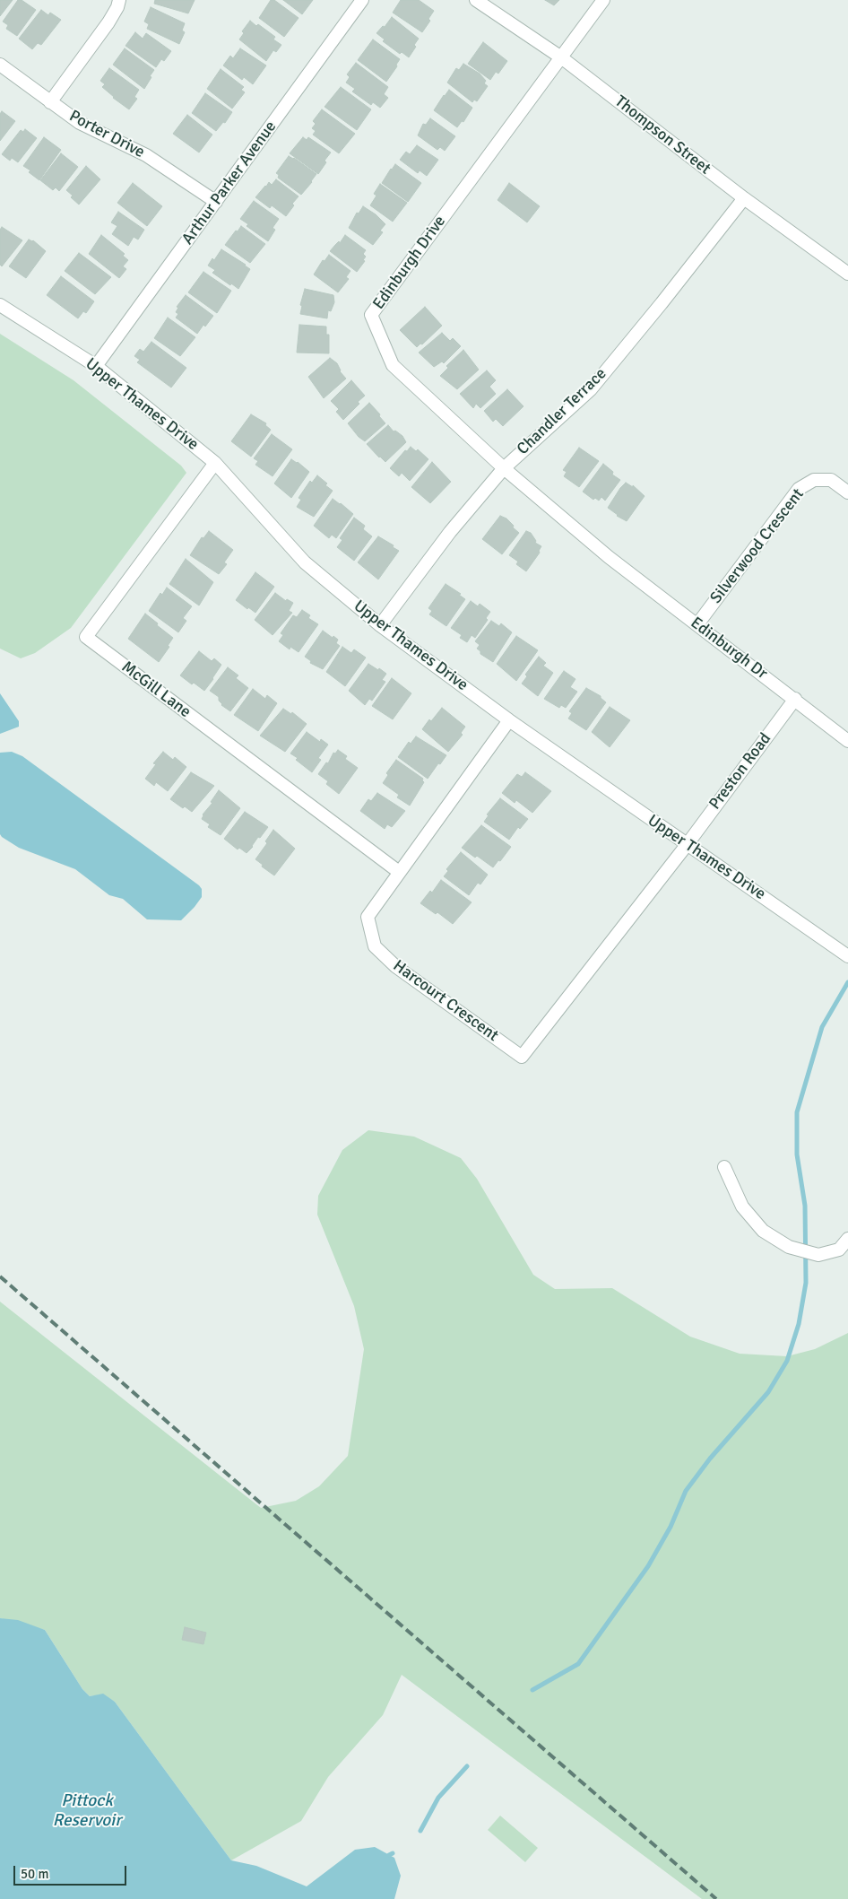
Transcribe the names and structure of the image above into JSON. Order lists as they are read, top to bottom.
{
  "streets": {
    "street": [
      "Porter Drive",
      "Thompson Street",
      "Arthur Parker Avenue",
      "Edinburgh Drive",
      "Upper Thames Drive",
      "Chandler Terrace",
      "Silverwood Crescent",
      "Edinburgh Dr",
      "McGill Lane",
      "Preston Road",
      "Harcourt Crescent"
    ]
  },
  "crossings": [
    ["Porter Drive", "Arthur Parker Avenue"],
    ["Thompson Street", "Edinburgh Drive"],
    ["Thompson Street", "Chandler Terrace"],
    ["Arthur Parker Avenue", "Upper Thames Drive"],
    ["Edinburgh Drive", "Chandler Terrace"],
    ["Edinburgh Drive", "Edinburgh Dr"],
    ["Upper Thames Drive", "Chandler Terrace"],
    ["Upper Thames Drive", "McGill Lane"],
    ["Upper Thames Drive", "Preston Road"],
    ["Upper Thames Drive", "Harcourt Crescent"],
    ["Silverwood Crescent", "Edinburgh Dr"],
    ["Edinburgh Dr", "Preston Road"],
    ["McGill Lane", "Harcourt Crescent"],
    ["Preston Road", "Harcourt Crescent"]
  ],
  "water": ["Pittock Reservoir"],
  "scale_bar": "50 m"
}
